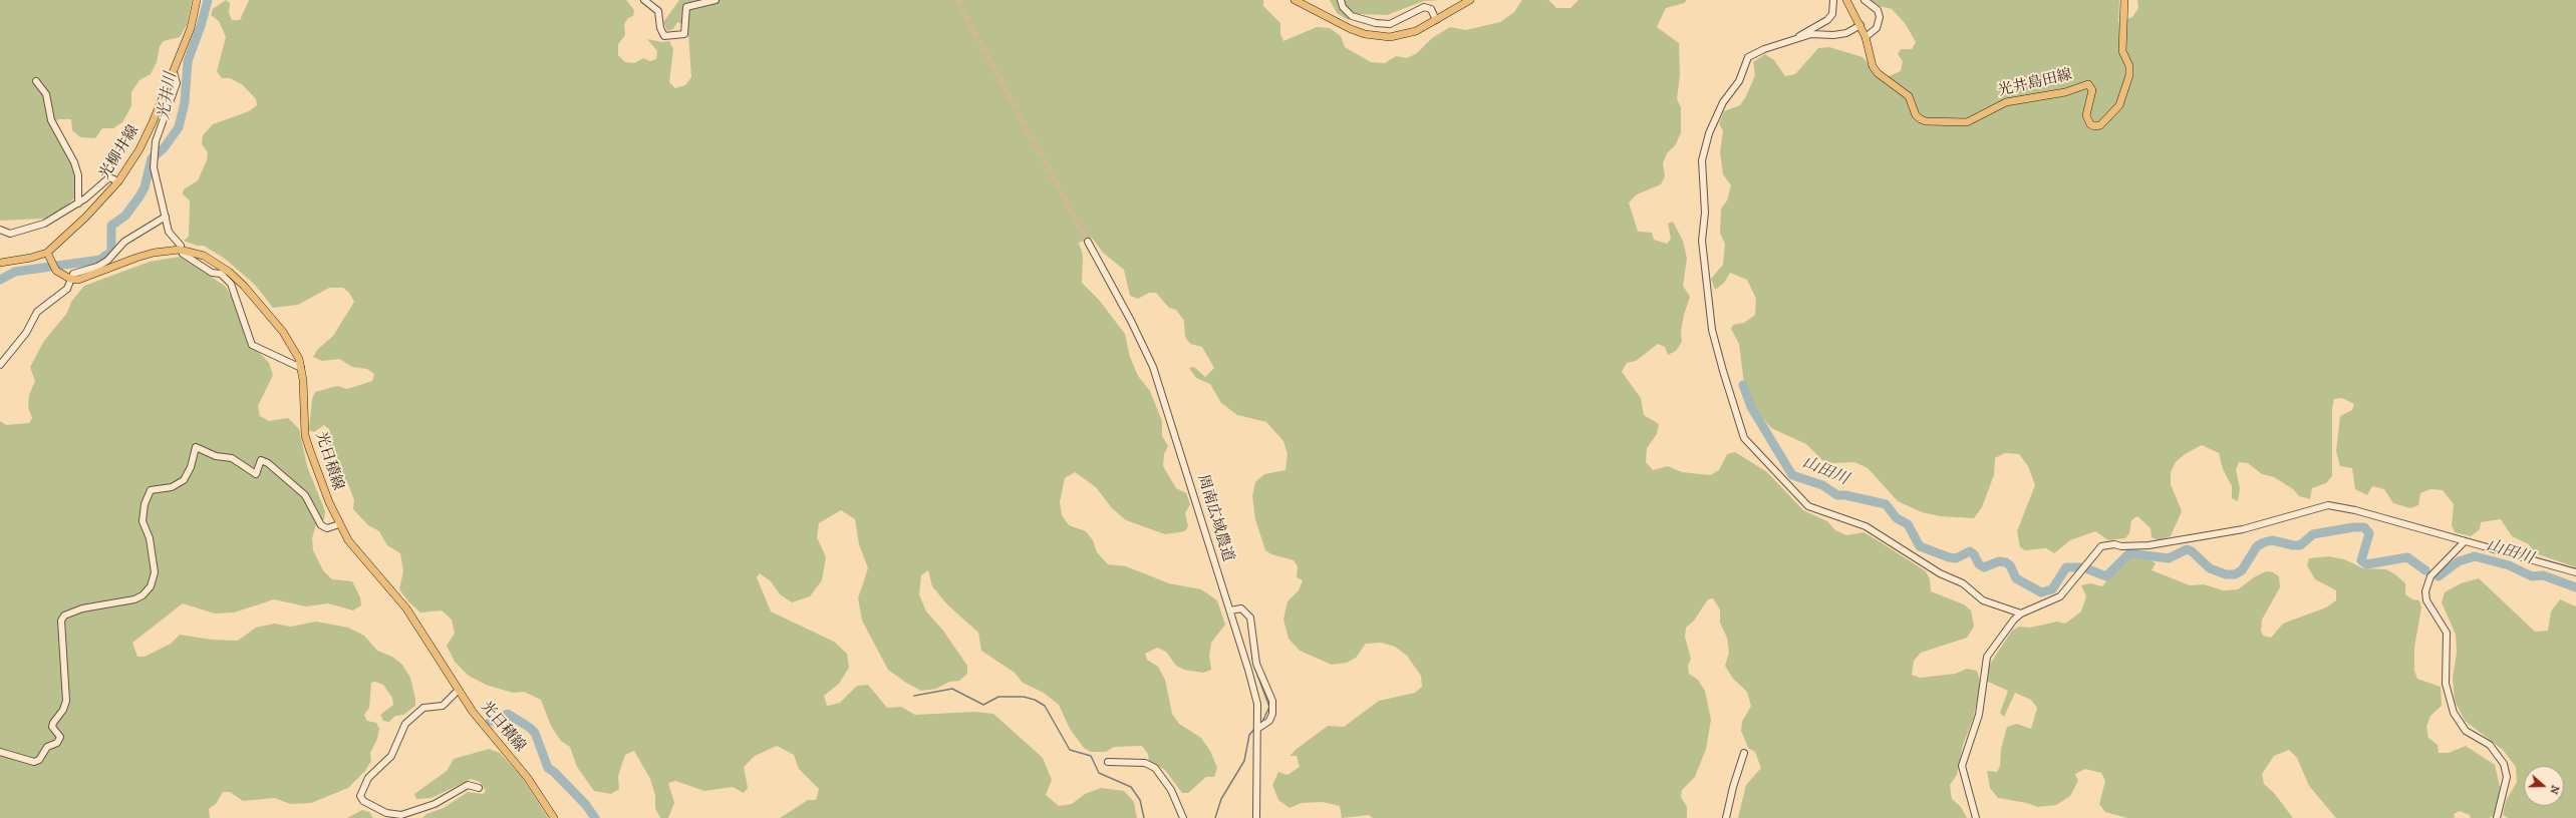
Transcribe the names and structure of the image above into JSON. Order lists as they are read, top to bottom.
{
  "streets": {
    "main road": ["光井島田線", "光柳井線", "光日積線"],
    "street": ["周南広域農道"]
  },
  "water": ["光井川", "山田川"],
  "north": "right"
}
